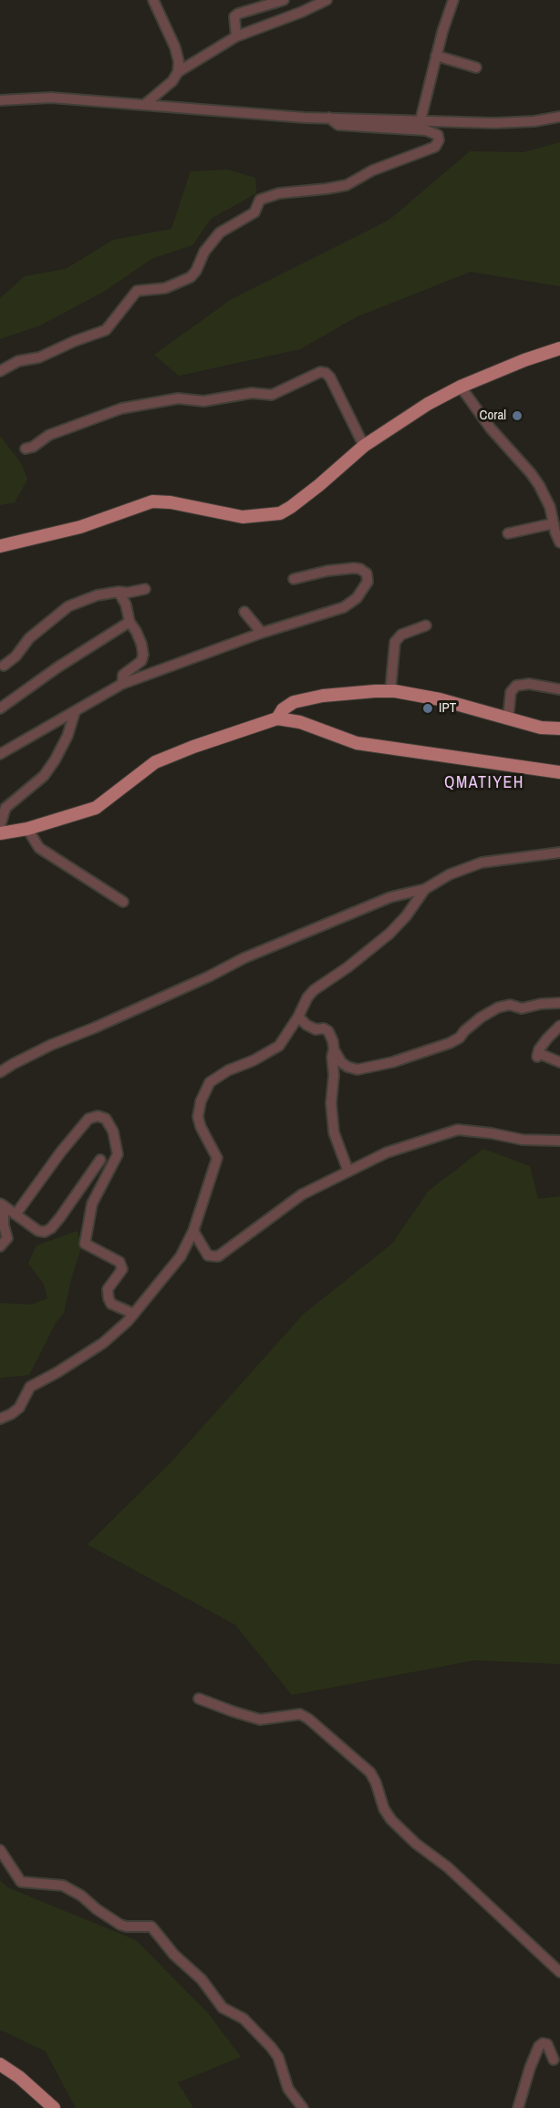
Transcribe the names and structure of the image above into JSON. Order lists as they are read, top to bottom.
{
  "districts": ["QMATIYEH"],
  "places": ["Coral", "IPT"]
}
